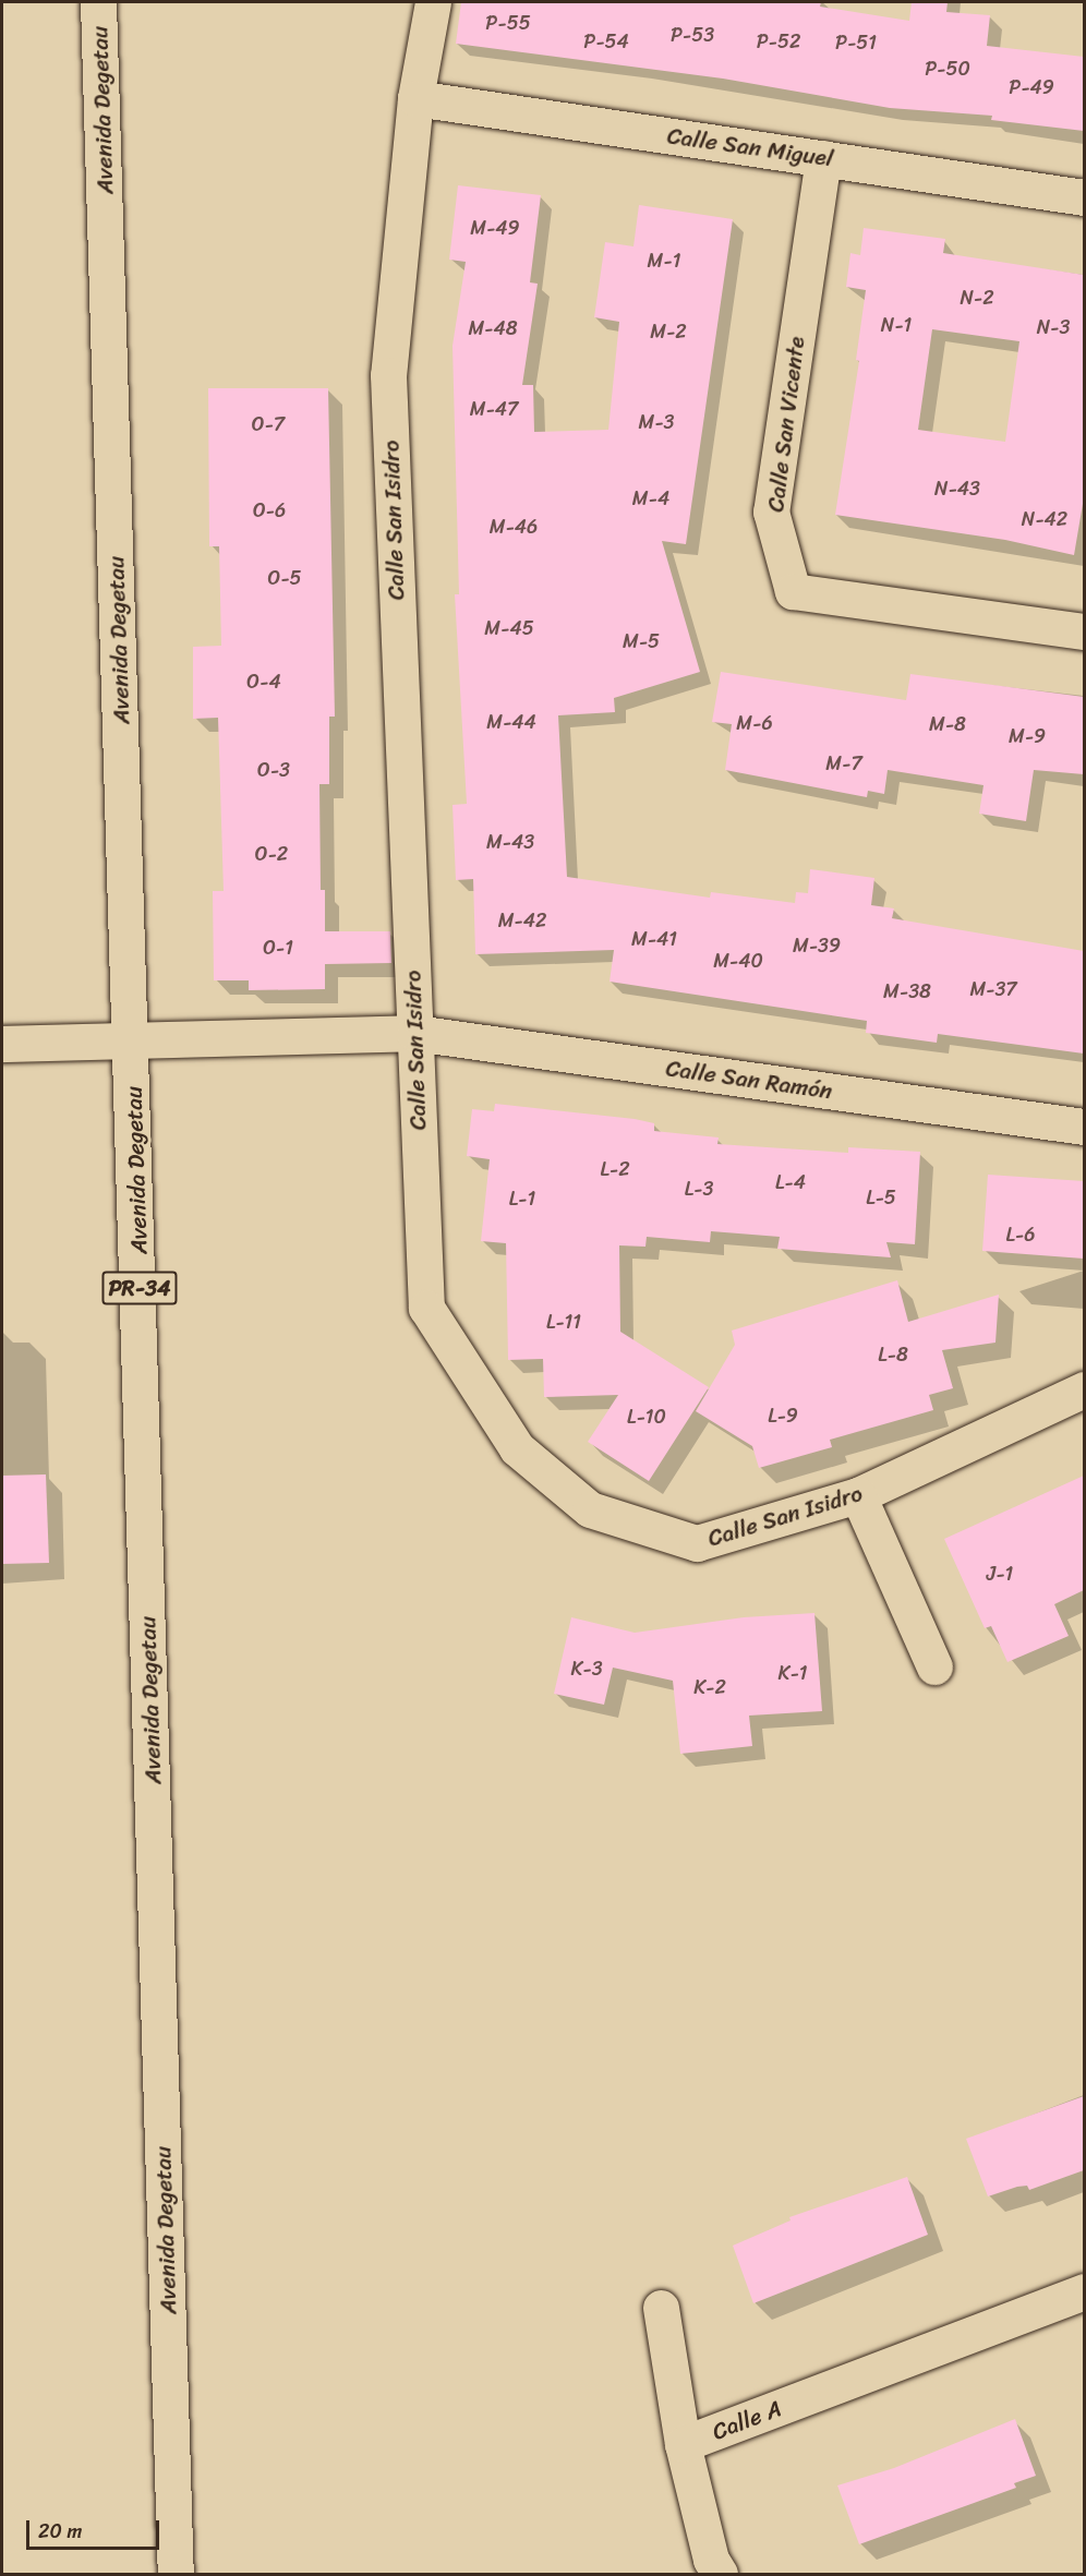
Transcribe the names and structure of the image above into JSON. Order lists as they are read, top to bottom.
{
  "streets": {
    "street": [
      "Avenida Degetau",
      "Calle San Miguel",
      "Calle San Vicente",
      "Calle San Isidro",
      "Calle San Ramón",
      "PR-34",
      "Calle A"
    ]
  },
  "crossings": [
    ["Avenida Degetau", "Calle San Ramón"],
    ["Calle San Miguel", "Calle San Vicente"],
    ["Calle San Miguel", "Calle San Isidro"],
    ["Calle San Isidro", "Calle San Ramón"]
  ],
  "house_numbers": [
    "P-55",
    "P-53",
    "P-54",
    "P-52",
    "P-51",
    "P-50",
    "P-49",
    "M-49",
    "M-1",
    "N-2",
    "N-1",
    "N-3",
    "M-48",
    "M-2",
    "M-47",
    "M-3",
    "O-7",
    "N-43",
    "M-4",
    "O-6",
    "N-42",
    "M-46",
    "O-5",
    "M-45",
    "M-5",
    "O-4",
    "M-44",
    "M-6",
    "M-8",
    "M-9",
    "M-7",
    "O-3",
    "M-43",
    "O-2",
    "M-42",
    "M-41",
    "M-39",
    "O-1",
    "M-40",
    "M-37",
    "M-38",
    "L-2",
    "L-4",
    "L-3",
    "L-5",
    "L-1",
    "L-6",
    "L-11",
    "L-8",
    "L-9",
    "L-10",
    "J-1",
    "K-3",
    "K-1",
    "K-2"
  ],
  "scale_bar": "20 m"
}
